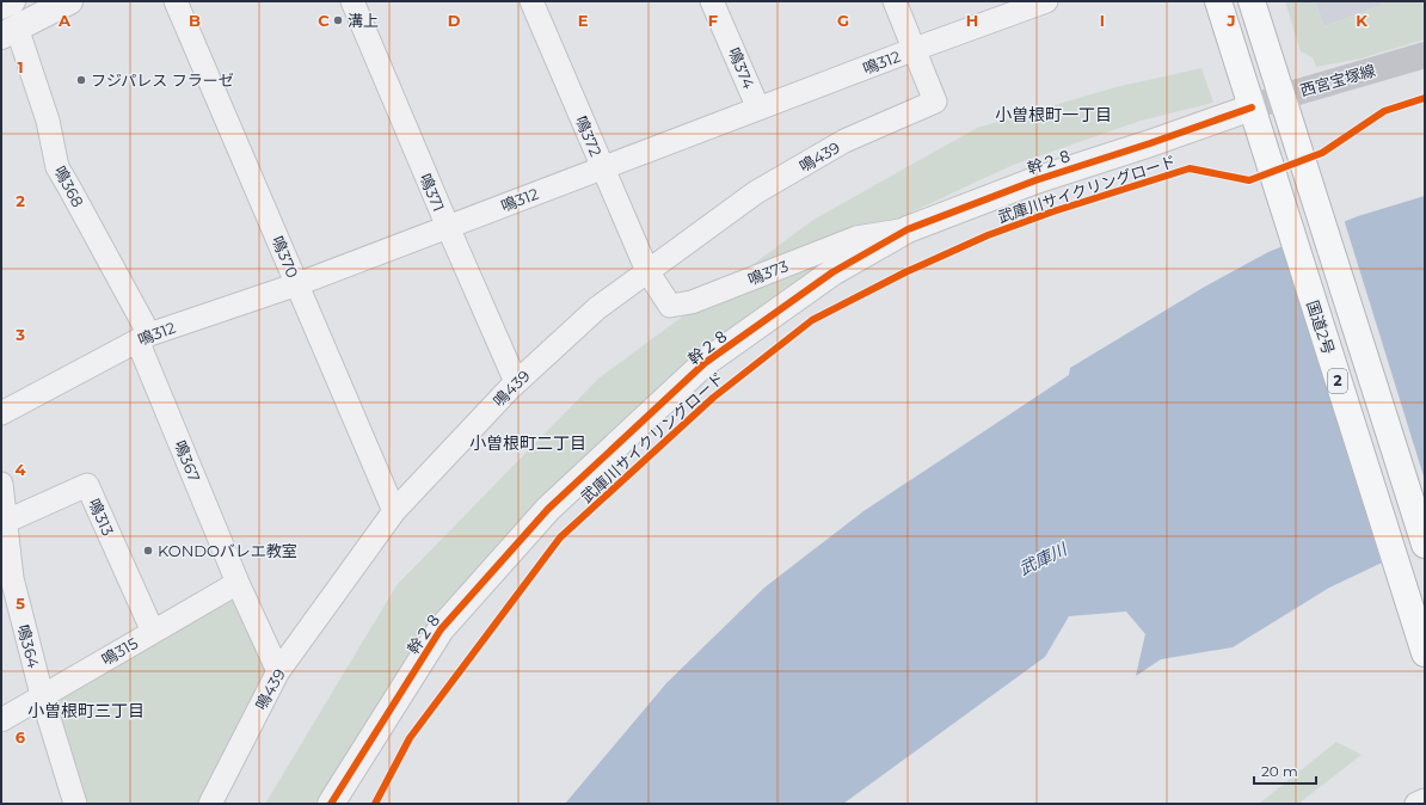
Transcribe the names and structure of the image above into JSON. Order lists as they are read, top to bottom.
{
  "streets": {
    "highway": ["国道2号", "2"],
    "main road": ["西宮宝塚線"],
    "street": [
      "鳴312",
      "鳴374",
      "鳴372",
      "鳴439",
      "幹２８",
      "鳴368",
      "鳴371",
      "鳴370",
      "鳴373",
      "鳴367",
      "鳴313",
      "鳴364",
      "鳴315"
    ],
    "cycle path": ["武庫川サイクリングロード"]
  },
  "crossings": [
    ["鳴312", "鳴374"],
    ["鳴312", "鳴372"],
    ["鳴312", "鳴439"],
    ["鳴312", "鳴368"],
    ["鳴312", "鳴371"],
    ["鳴312", "鳴370"],
    ["鳴312", "鳴367"],
    ["西宮宝塚線", "幹２８"],
    ["西宮宝塚線", "国道2号"],
    ["西宮宝塚線", "2"],
    ["鳴372", "鳴439"],
    ["鳴372", "鳴373"],
    ["鳴439", "鳴371"],
    ["鳴439", "鳴370"],
    ["鳴439", "鳴373"],
    ["鳴439", "鳴367"],
    ["幹２８", "鳴373"],
    ["幹２８", "国道2号"],
    ["鳴368", "鳴367"],
    ["鳴367", "鳴315"],
    ["鳴313", "鳴364"],
    ["鳴313", "鳴315"],
    ["鳴364", "鳴315"]
  ],
  "districts": ["小曽根町一丁目", "小曽根町二丁目", "小曽根町三丁目"],
  "water": ["武庫川"],
  "places": ["溝上", "フジパレス フラーゼ", "KONDOバレエ教室"],
  "scale_bar": "20 m",
  "grid": {
    "columns": [
      "A",
      "B",
      "C",
      "D",
      "E",
      "F",
      "G",
      "H",
      "I",
      "J",
      "K"
    ],
    "rows": [
      "1",
      "2",
      "3",
      "4",
      "5",
      "6"
    ]
  }
}
